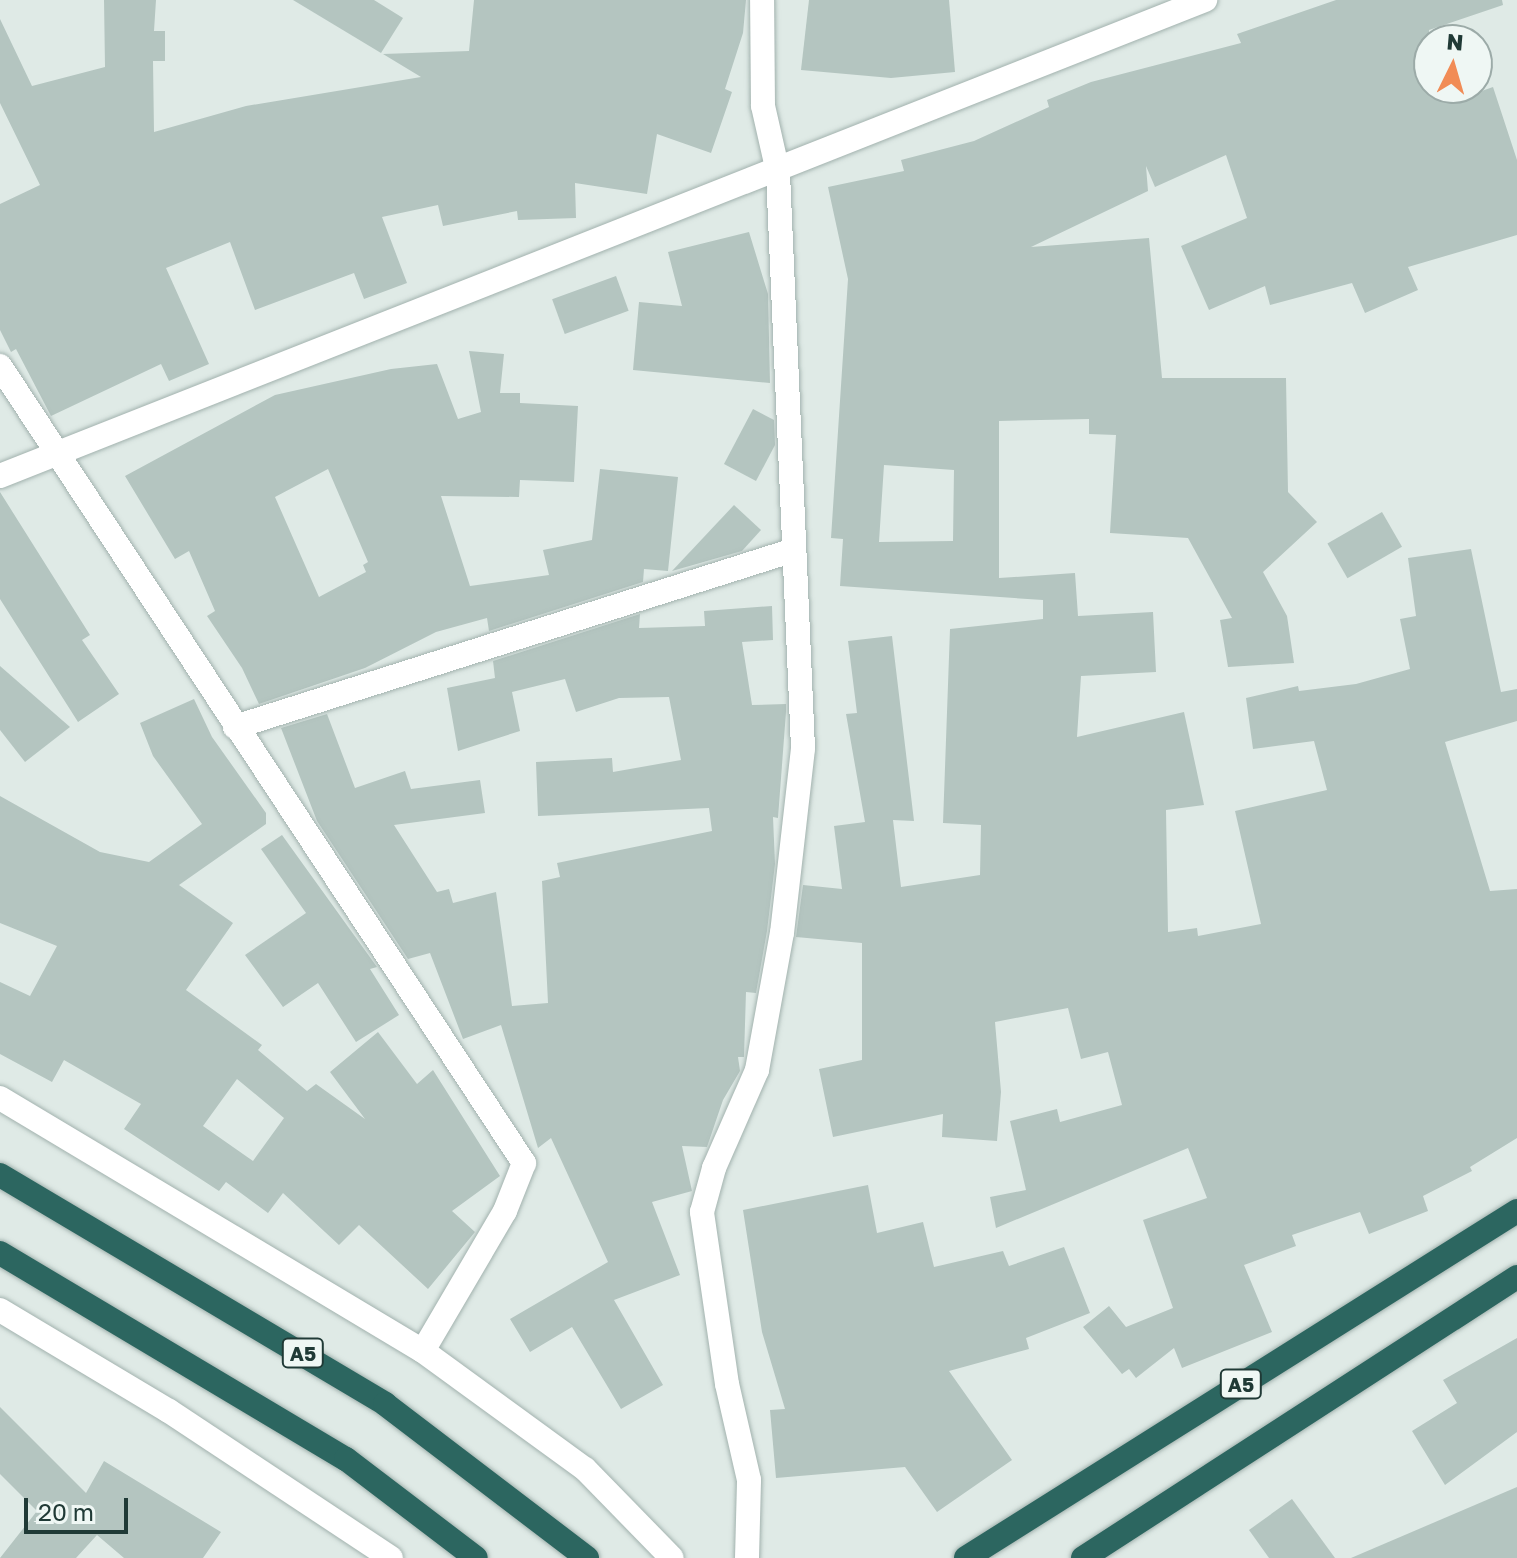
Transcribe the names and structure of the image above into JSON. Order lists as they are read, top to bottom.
{
  "streets": {
    "highway": ["A5"]
  },
  "scale_bar": "20 m",
  "north": "top"
}
